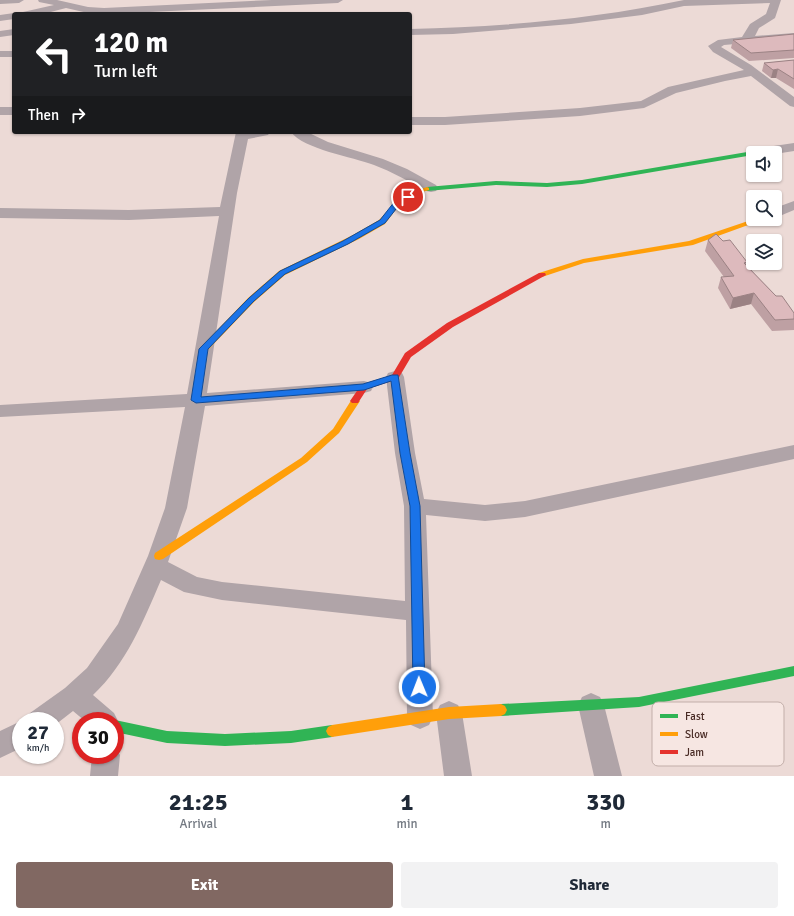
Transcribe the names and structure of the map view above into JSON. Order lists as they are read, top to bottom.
{
  "legend": ["Fast", "Slow", "Jam"],
  "page": {
    "turn": ["120 m", "Turn left"],
    "then": "Then",
    "speed": "27 km/h",
    "limit": "30",
    "eta": [
      "21:25",
      "Arrival",
      "1",
      "min",
      "330",
      "m"
    ],
    "buttons": ["Exit", "Share"]
  }
}
